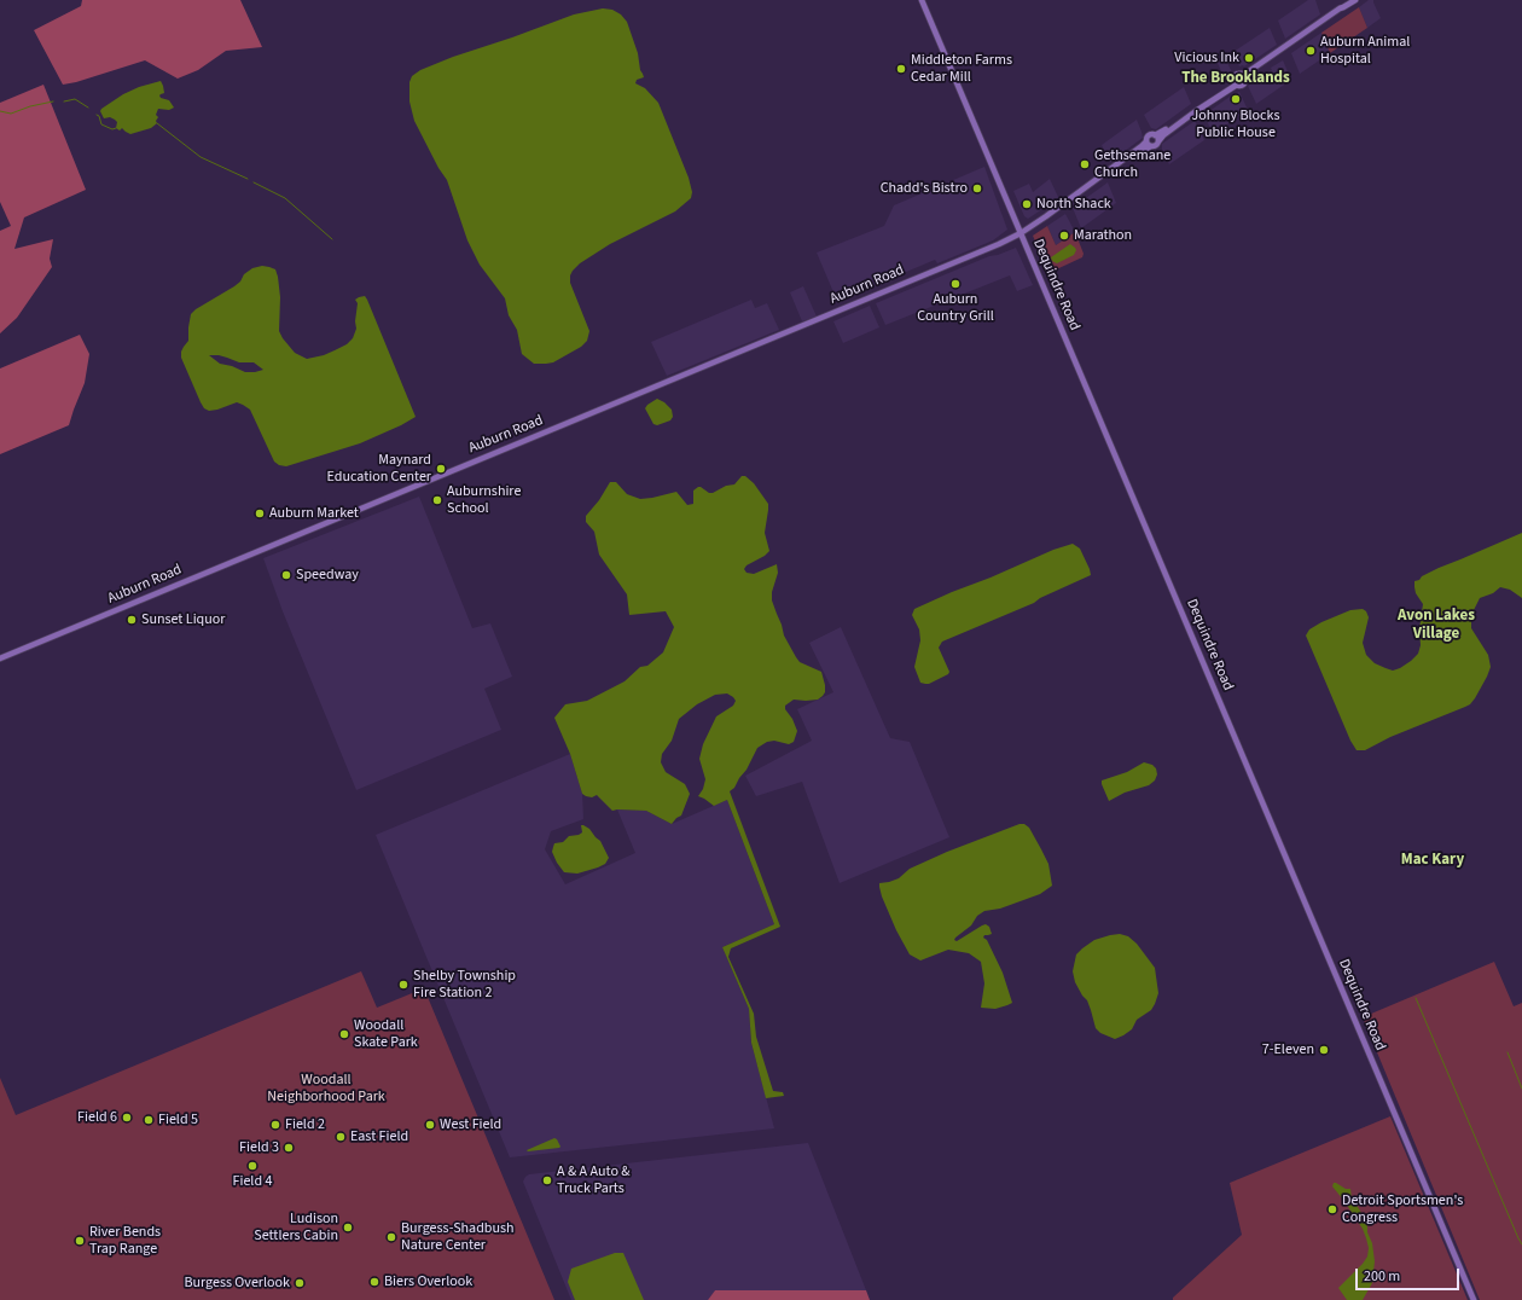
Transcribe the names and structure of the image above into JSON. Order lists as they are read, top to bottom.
{
  "streets": {
    "main road": ["Auburn Road", "Dequindre Road"]
  },
  "crossings": [
    ["Auburn Road", "Dequindre Road"]
  ],
  "districts": ["The Brooklands", "Avon Lakes Village", "Mac Kary"],
  "parks": ["Woodall Neighborhood Park"],
  "places": [
    "Auburn Animal Hospital",
    "Vicious Ink",
    "Middleton Farms Cedar Mill",
    "Johnny Blocks Public House",
    "Gethsemane Church",
    "Chadd's Bistro",
    "North Shack",
    "Marathon",
    "Auburn Country Grill",
    "Maynard Education Center",
    "Auburnshire School",
    "Auburn Market",
    "Speedway",
    "Sunset Liquor",
    "Shelby Township Fire Station 2",
    "Woodall Skate Park",
    "7-Eleven",
    "Field 6",
    "Field 5",
    "Field 2",
    "West Field",
    "East Field",
    "Field 3",
    "Field 4",
    "A & A Auto & Truck Parts",
    "Detroit Sportsmen's Congress",
    "Ludison Settlers Cabin",
    "Burgess-Shadbush Nature Center",
    "River Bends Trap Range",
    "Biers Overlook",
    "Burgess Overlook"
  ],
  "scale_bar": "200 m"
}
